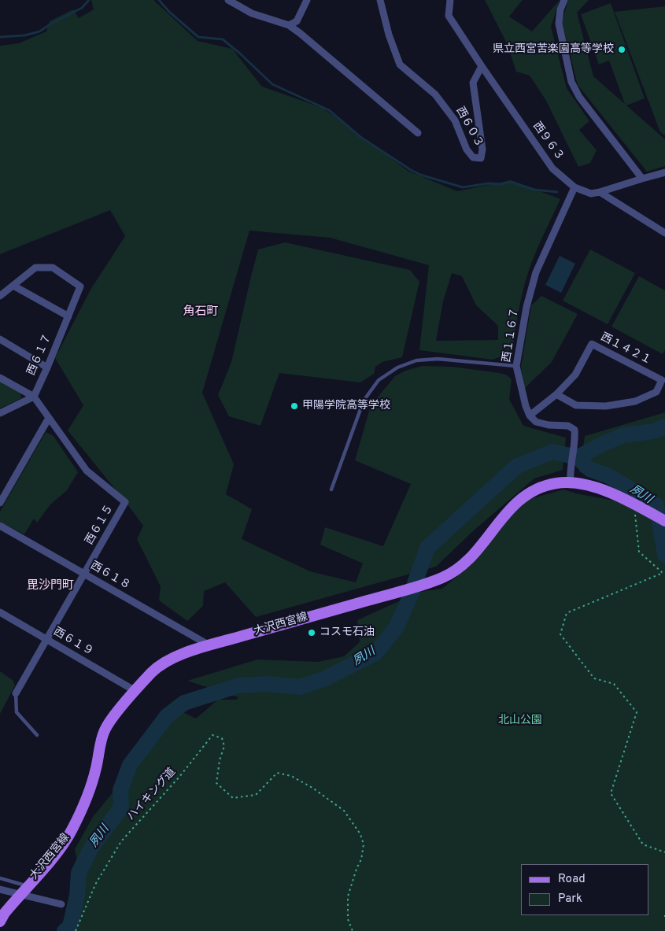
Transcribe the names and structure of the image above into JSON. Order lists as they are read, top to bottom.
{
  "streets": {
    "main road": ["大沢西宮線"],
    "street": [
      "西６０３",
      "西９６３",
      "西１１６７",
      "西１４２１",
      "西６１７",
      "西６１５",
      "西６１８",
      "西６１９"
    ],
    "path": ["ハイキング道"]
  },
  "crossings": [
    ["西６０３", "西９６３"],
    ["西９６３", "西１１６７"],
    ["西１１６７", "西１４２１"],
    ["西６１７", "西６１５"],
    ["西６１５", "西６１８"],
    ["西６１５", "西６１９"],
    ["西６１８", "大沢西宮線"],
    ["大沢西宮線", "西６１９"]
  ],
  "districts": ["角石町", "毘沙門町"],
  "water": ["夙川"],
  "parks": ["北山公園"],
  "places": ["県立西宮苦楽園高等学校", "甲陽学院高等学校", "コスモ石油"],
  "legend": ["Road", "Park"]
}
